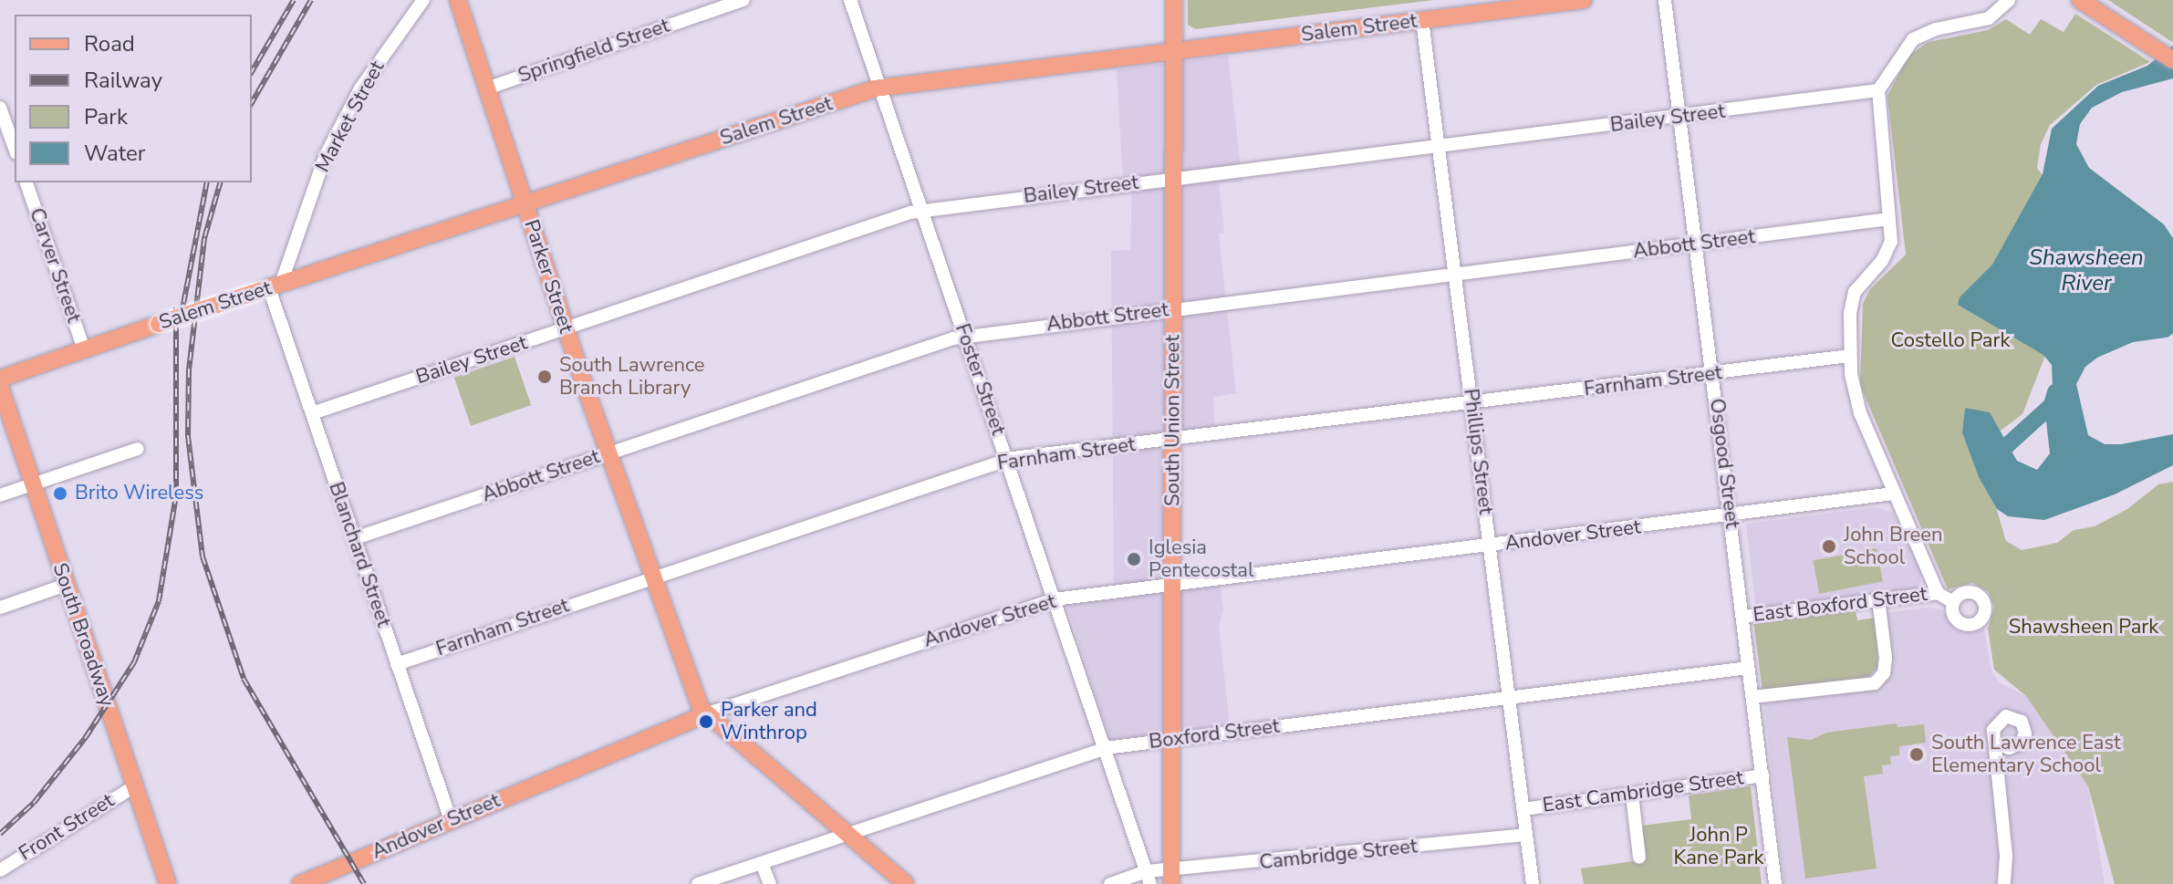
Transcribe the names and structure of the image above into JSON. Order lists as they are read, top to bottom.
{
  "streets": {
    "main road": [
      "Salem Street",
      "Parker Street",
      "South Union Street",
      "Andover Street",
      "South Broadway"
    ],
    "street": [
      "Springfield Street",
      "Market Street",
      "Bailey Street",
      "Abbott Street",
      "Carver Street",
      "Foster Street",
      "Farnham Street",
      "Phillips Street",
      "Osgood Street",
      "Blanchard Street",
      "East Boxford Street",
      "Boxford Street",
      "East Cambridge Street",
      "Front Street",
      "Cambridge Street"
    ]
  },
  "crossings": [
    ["Salem Street", "Market Street"],
    ["Salem Street", "Carver Street"],
    ["Salem Street", "Parker Street"],
    ["Salem Street", "Foster Street"],
    ["Salem Street", "South Union Street"],
    ["Salem Street", "Phillips Street"],
    ["Salem Street", "Blanchard Street"],
    ["Springfield Street", "Parker Street"],
    ["Market Street", "Blanchard Street"],
    ["Bailey Street", "Parker Street"],
    ["Bailey Street", "Foster Street"],
    ["Bailey Street", "South Union Street"],
    ["Bailey Street", "Phillips Street"],
    ["Bailey Street", "Osgood Street"],
    ["Bailey Street", "Blanchard Street"],
    ["Abbott Street", "Parker Street"],
    ["Abbott Street", "Foster Street"],
    ["Abbott Street", "South Union Street"],
    ["Abbott Street", "Phillips Street"],
    ["Abbott Street", "Osgood Street"],
    ["Abbott Street", "Blanchard Street"],
    ["Parker Street", "Farnham Street"],
    ["Parker Street", "Andover Street"],
    ["Foster Street", "Farnham Street"],
    ["Foster Street", "Andover Street"],
    ["Foster Street", "Boxford Street"],
    ["Foster Street", "Cambridge Street"],
    ["Farnham Street", "South Union Street"],
    ["Farnham Street", "Phillips Street"],
    ["Farnham Street", "Osgood Street"],
    ["Farnham Street", "Blanchard Street"],
    ["South Union Street", "Andover Street"],
    ["South Union Street", "Boxford Street"],
    ["South Union Street", "Cambridge Street"],
    ["Phillips Street", "Andover Street"],
    ["Phillips Street", "Boxford Street"],
    ["Phillips Street", "East Cambridge Street"],
    ["Phillips Street", "Cambridge Street"],
    ["Osgood Street", "Andover Street"],
    ["Osgood Street", "East Boxford Street"],
    ["Osgood Street", "Boxford Street"],
    ["Osgood Street", "East Cambridge Street"],
    ["Andover Street", "Blanchard Street"],
    ["South Broadway", "Front Street"]
  ],
  "water": ["Shawsheen River"],
  "parks": ["Costello Park", "Shawsheen Park", "John P Kane Park"],
  "places": [
    "South Lawrence Branch Library",
    "Brito Wireless",
    "John Breen School",
    "Iglesia Pentecostal",
    "Parker and Winthrop",
    "South Lawrence East Elementary School"
  ],
  "legend": [
    "Road",
    "Railway",
    "Park",
    "Water"
  ]
}
